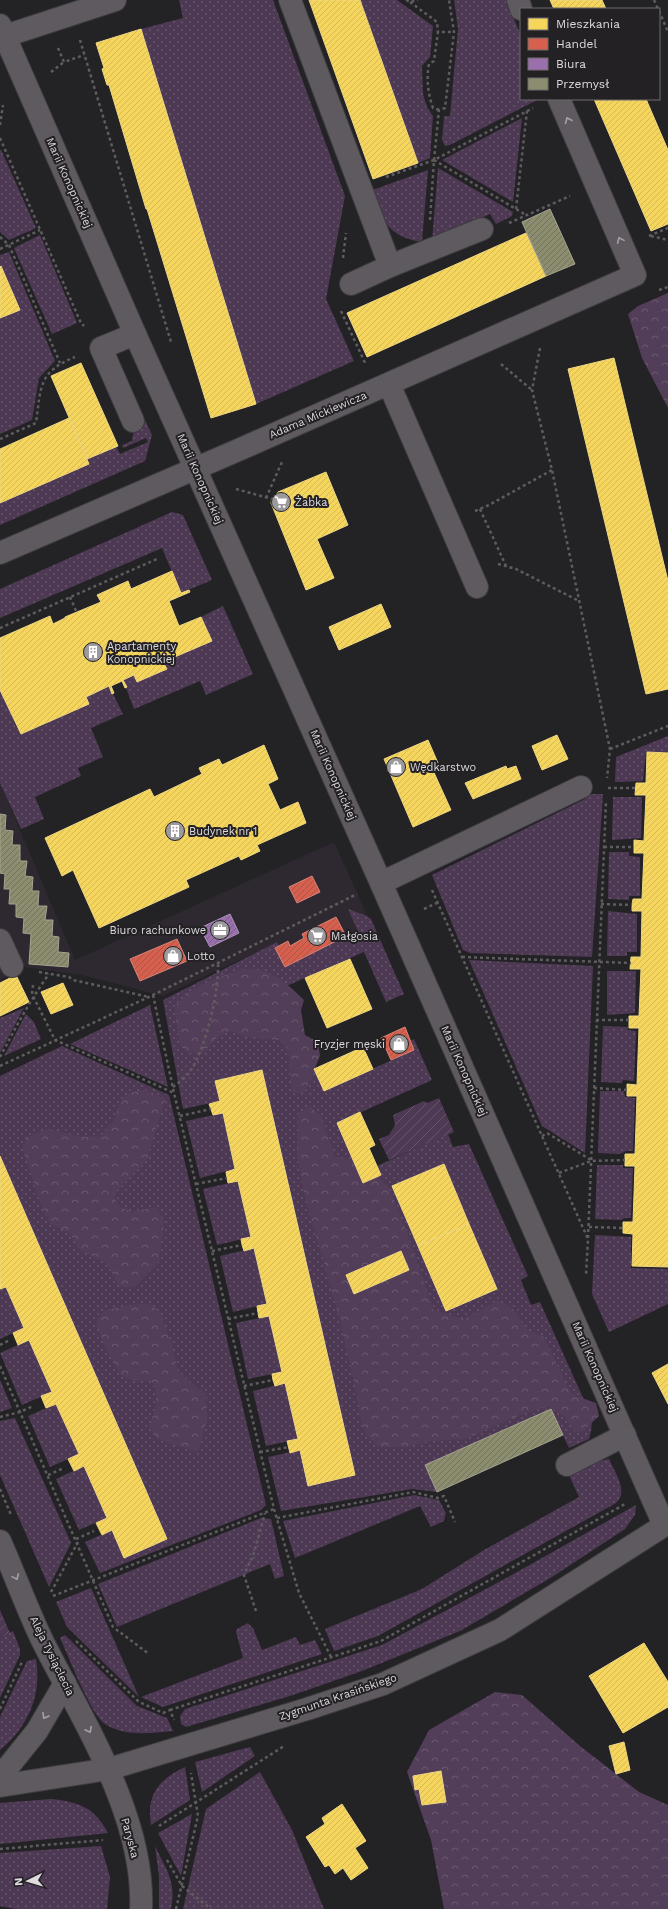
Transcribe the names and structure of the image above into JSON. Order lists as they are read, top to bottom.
{
  "streets": {
    "street": [
      "Marii Konopnickiej",
      "Adama Mickiewicza",
      "Aleja Tysiąclecia",
      "Zygmunta Krasińskiego",
      "Paryska"
    ]
  },
  "crossings": [
    ["Marii Konopnickiej", "Adama Mickiewicza"],
    ["Marii Konopnickiej", "Zygmunta Krasińskiego"],
    ["Aleja Tysiąclecia", "Zygmunta Krasińskiego"],
    ["Aleja Tysiąclecia", "Paryska"],
    ["Zygmunta Krasińskiego", "Paryska"]
  ],
  "one_way": ["Aleja Tysiąclecia"],
  "places": {
    "supermarket": ["Żabka", "Małgosia"],
    "building": ["Apartamenty Konopnickiej", "Budynek nr 1"],
    "shop": ["Wędkarstwo", "Lotto", "Fryzjer męski"],
    "office": ["Biuro rachunkowe"]
  },
  "legend": [
    "Mieszkania",
    "Handel",
    "Biura",
    "Przemysł"
  ],
  "north": "left"
}
